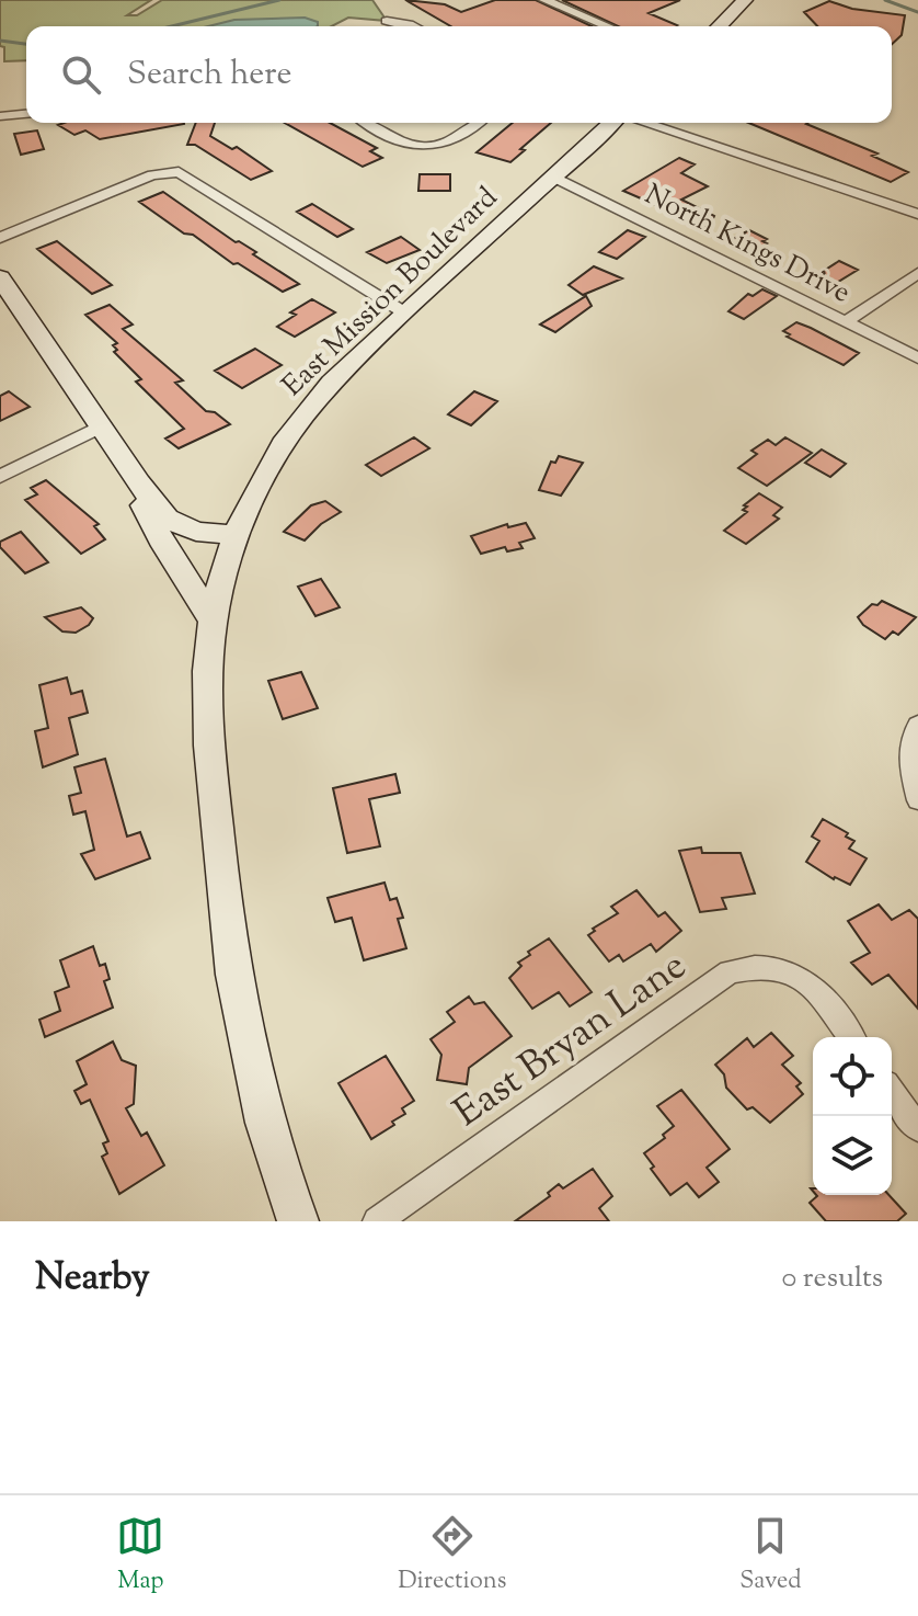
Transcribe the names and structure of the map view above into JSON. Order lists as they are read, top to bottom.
{
  "streets": {
    "main road": ["East Mission Boulevard"],
    "street": ["North Kings Drive", "East Bryan Lane"]
  },
  "crossings": [
    ["North Kings Drive", "East Mission Boulevard"]
  ],
  "page": {
    "search": "Search here",
    "heading": ["Nearby", "0 results"],
    "nav": ["Map", "Directions", "Saved"]
  }
}
